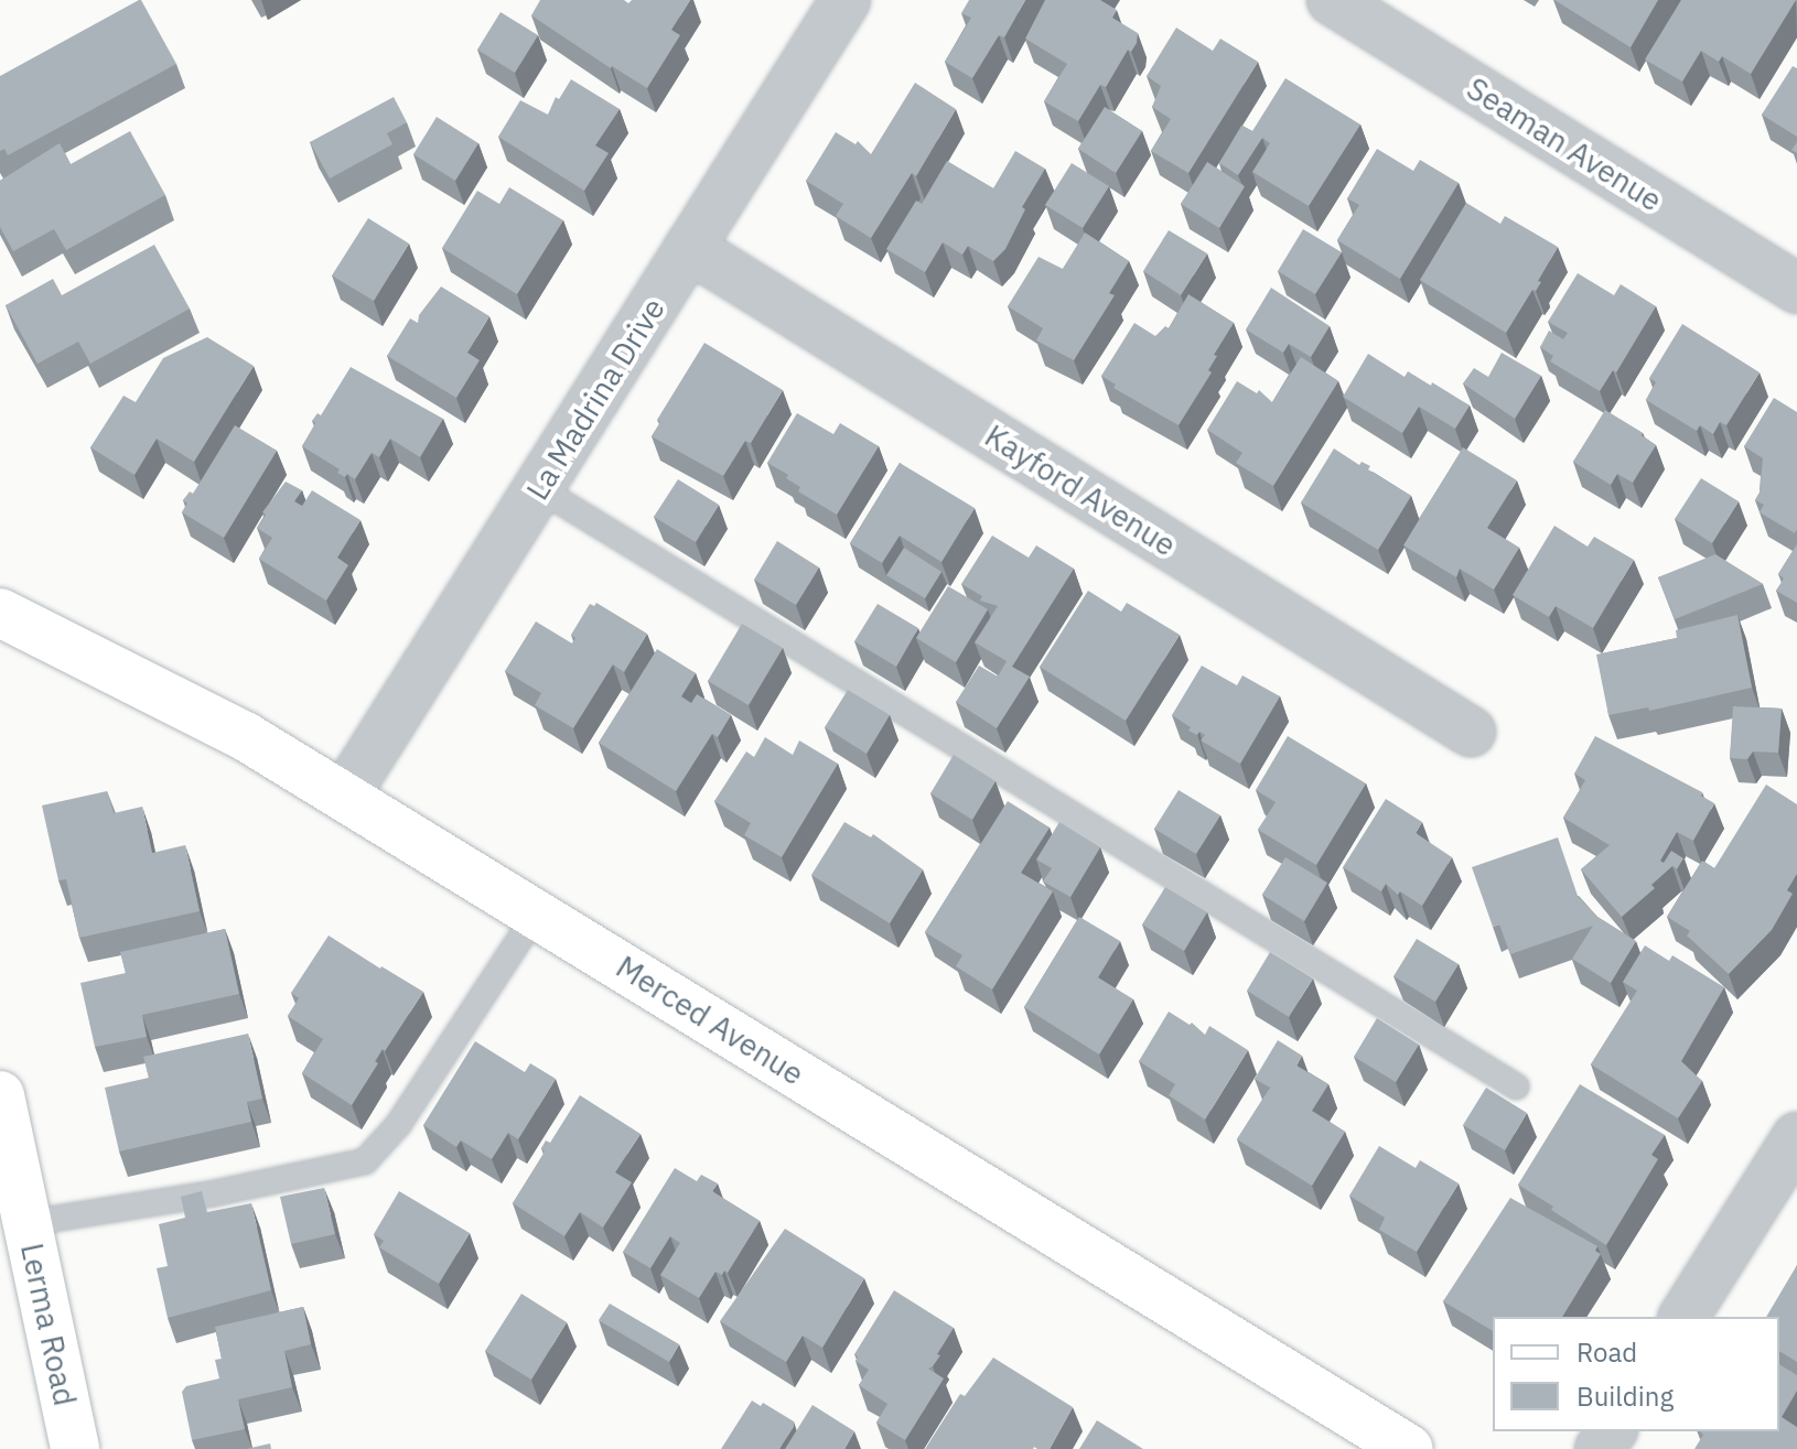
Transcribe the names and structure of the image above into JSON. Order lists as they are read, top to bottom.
{
  "streets": {
    "street": [
      "Seaman Avenue",
      "La Madrina Drive",
      "Kayford Avenue",
      "Merced Avenue",
      "Lerma Road"
    ]
  },
  "crossings": [
    ["La Madrina Drive", "Kayford Avenue"],
    ["La Madrina Drive", "Merced Avenue"]
  ],
  "legend": ["Road", "Building"]
}
